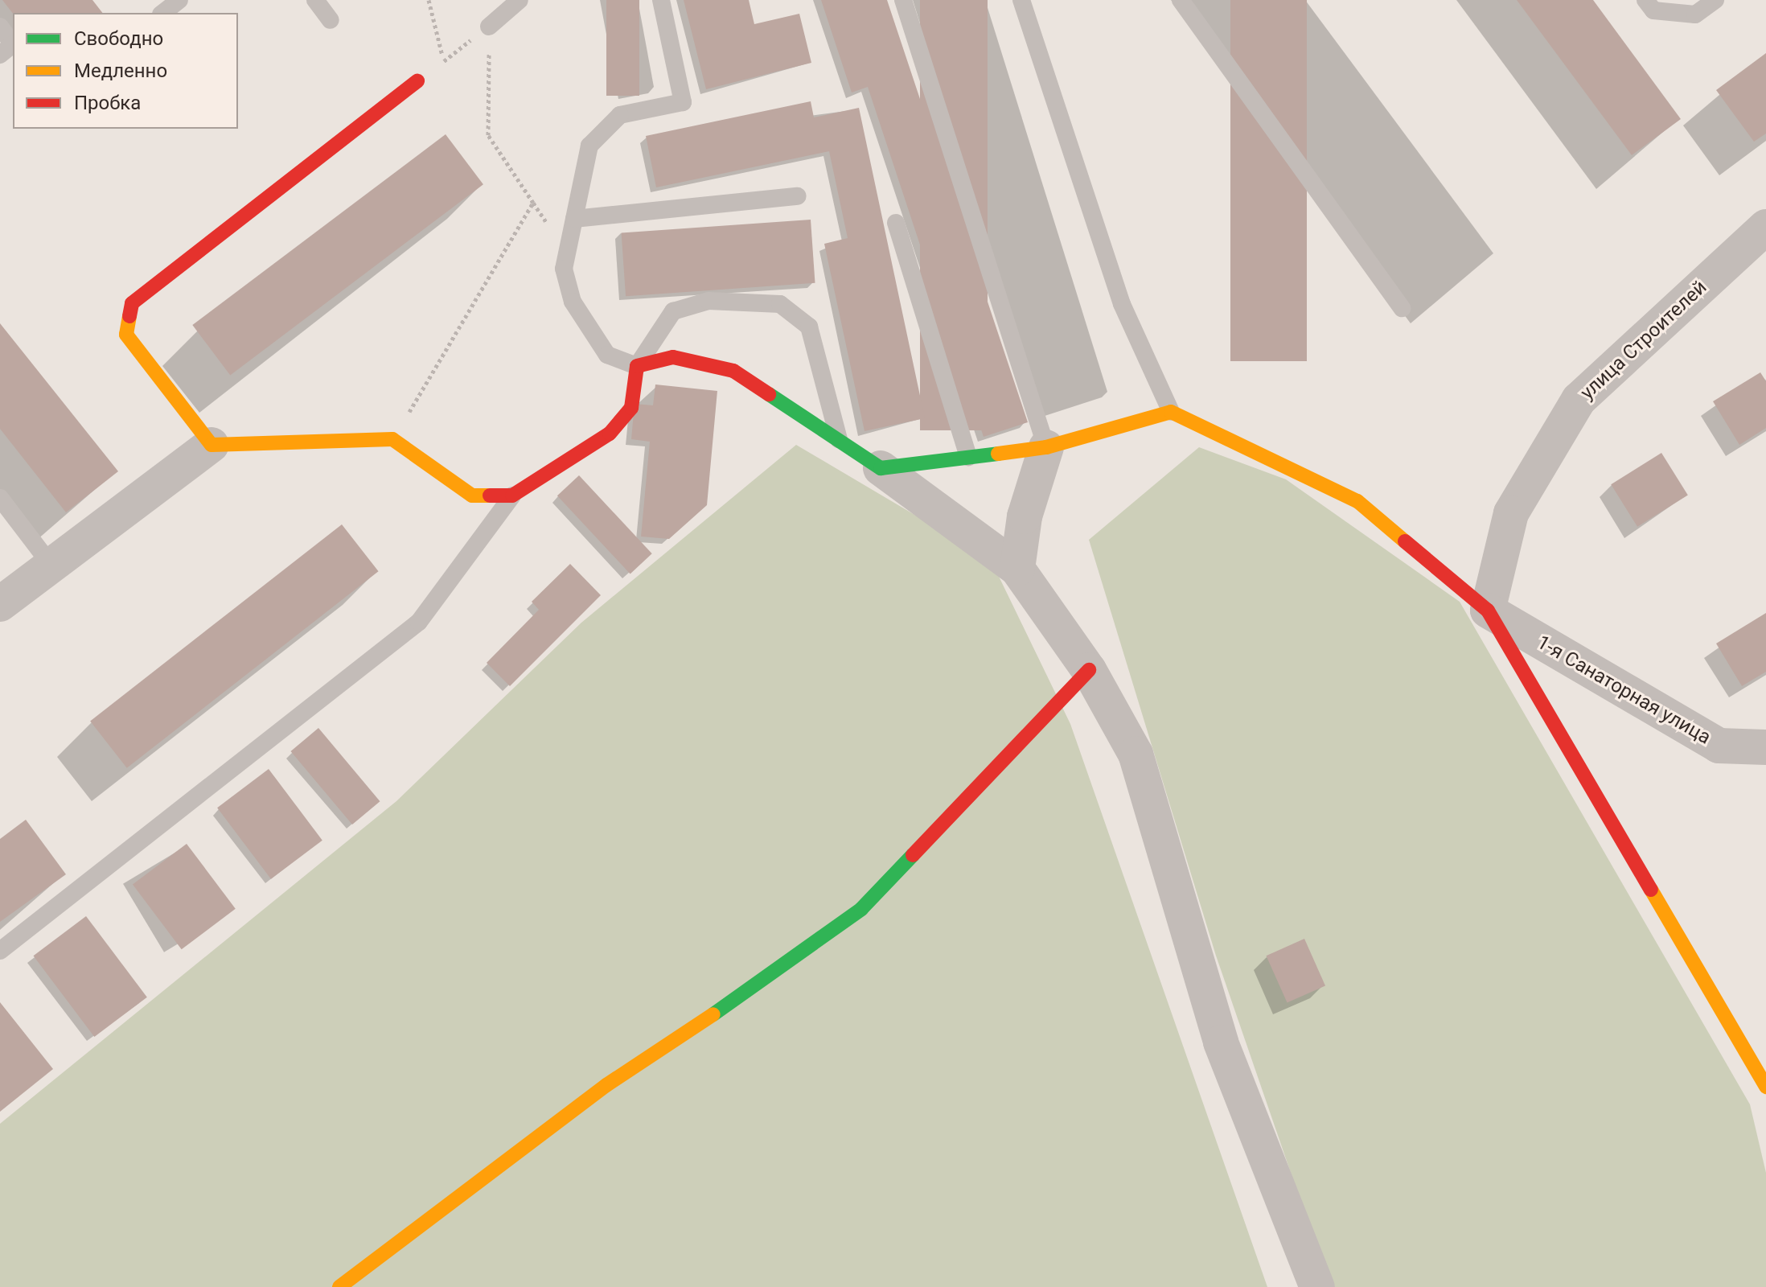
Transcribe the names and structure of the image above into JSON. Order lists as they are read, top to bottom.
{
  "streets": {
    "street": ["улица Строителей", "1-я Санаторная улица"]
  },
  "crossings": [
    ["улица Строителей", "1-я Санаторная улица"]
  ],
  "legend": ["Свободно", "Медленно", "Пробка"]
}
